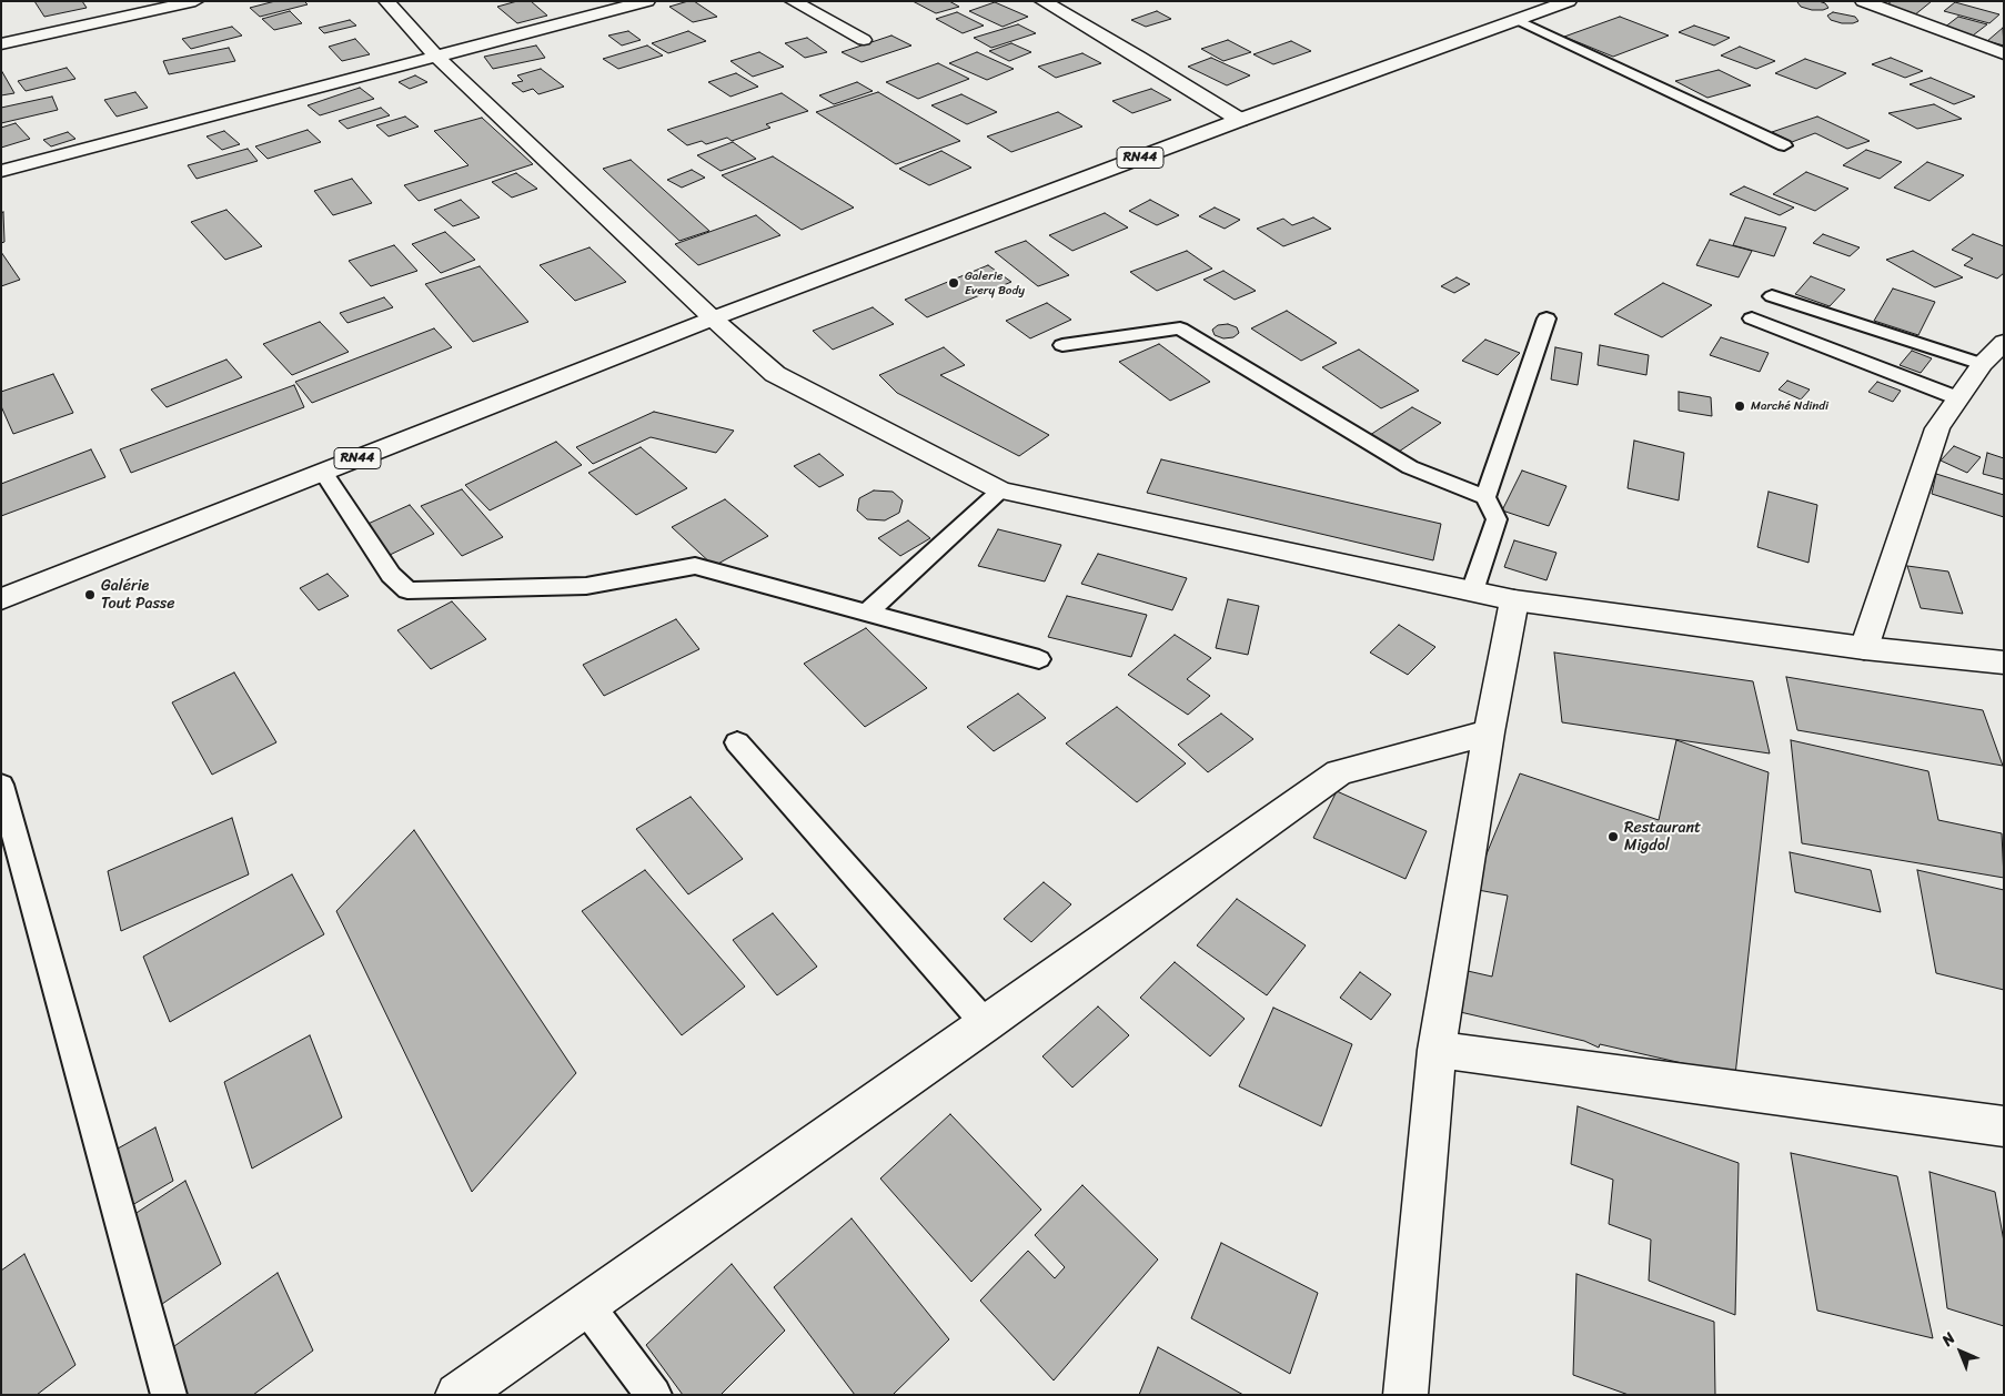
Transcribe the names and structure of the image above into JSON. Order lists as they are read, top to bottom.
{
  "streets": {
    "street": ["RN44"]
  },
  "places": [
    "Galerie Every Body",
    "Marché Ndindi",
    "Galérie Tout Passe",
    "Restaurant Migdol"
  ],
  "north": "top left"
}
